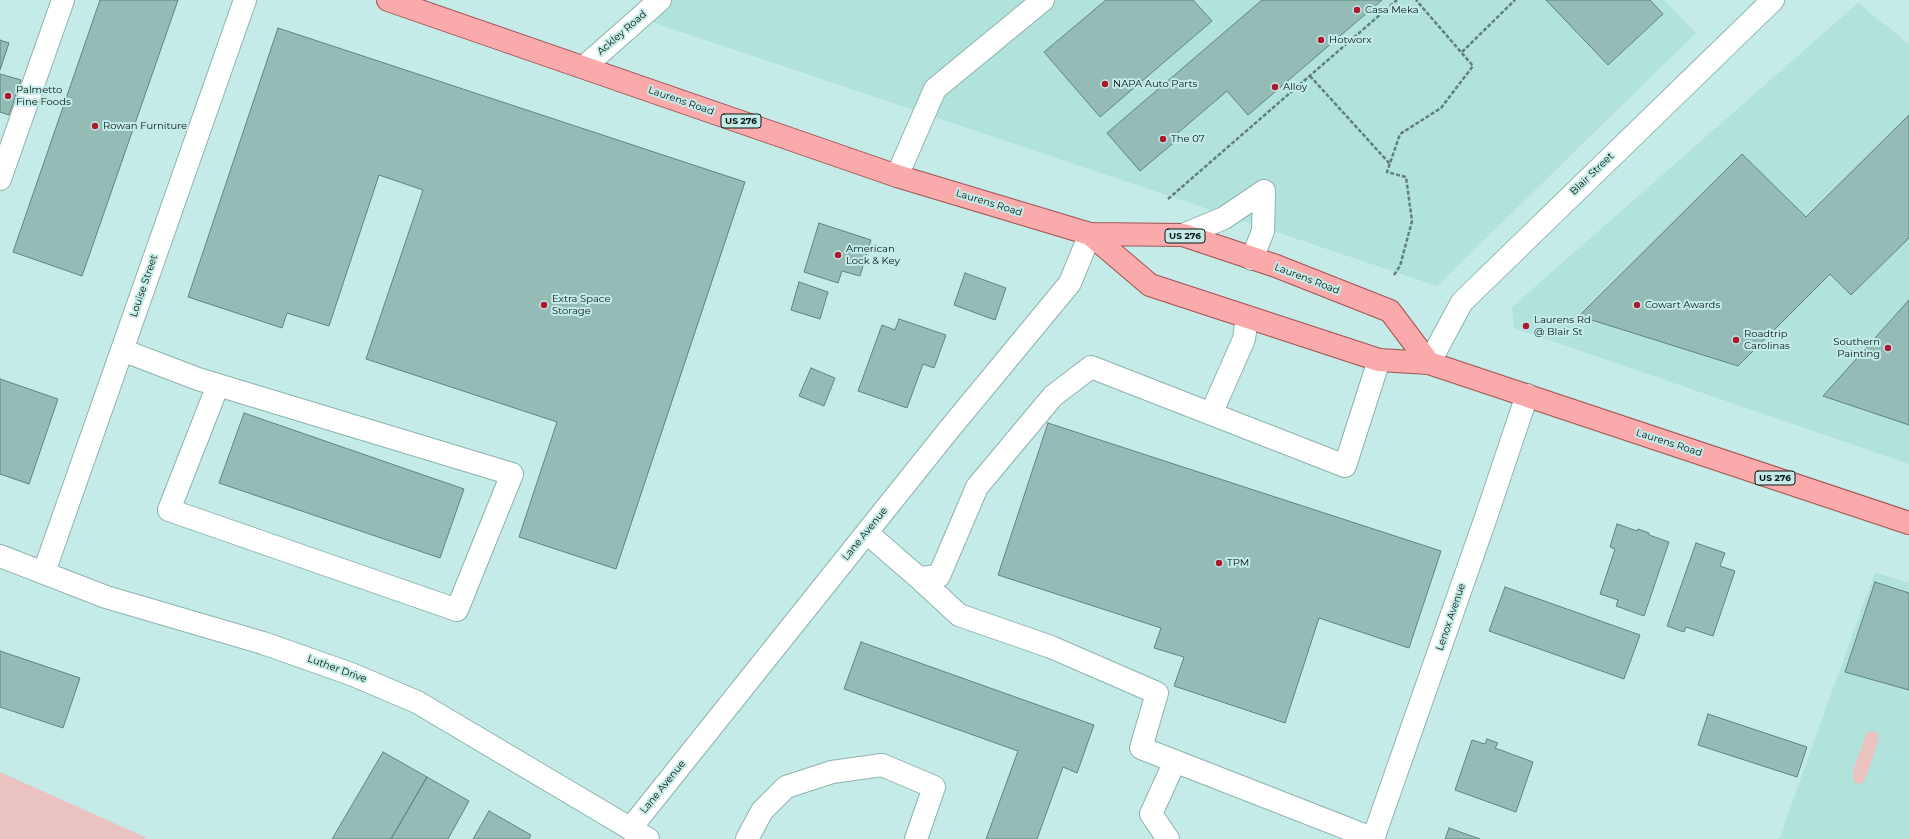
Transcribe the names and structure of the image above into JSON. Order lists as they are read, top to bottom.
{
  "streets": {
    "main road": ["Laurens Road", "US 276"],
    "street": [
      "Ackley Road",
      "Blair Street",
      "Louise Street",
      "Lane Avenue",
      "Lenox Avenue",
      "Luther Drive"
    ]
  },
  "crossings": [
    ["Ackley Road", "Laurens Road"],
    ["Laurens Road", "Blair Street"],
    ["Laurens Road", "Lane Avenue"],
    ["Laurens Road", "Lenox Avenue"],
    ["Louise Street", "Luther Drive"],
    ["Lane Avenue", "Luther Drive"]
  ],
  "places": [
    "Casa Meka",
    "Hotworx",
    "NAPA Auto Parts",
    "Alloy",
    "Palmetto Fine Foods",
    "Rowan Furniture",
    "The 07",
    "American Lock & Key",
    "Extra Space Storage",
    "Cowart Awards",
    "Laurens Rd @ Blair St",
    "Roadtrip Carolinas",
    "Southern Painting",
    "TPM"
  ]
}
